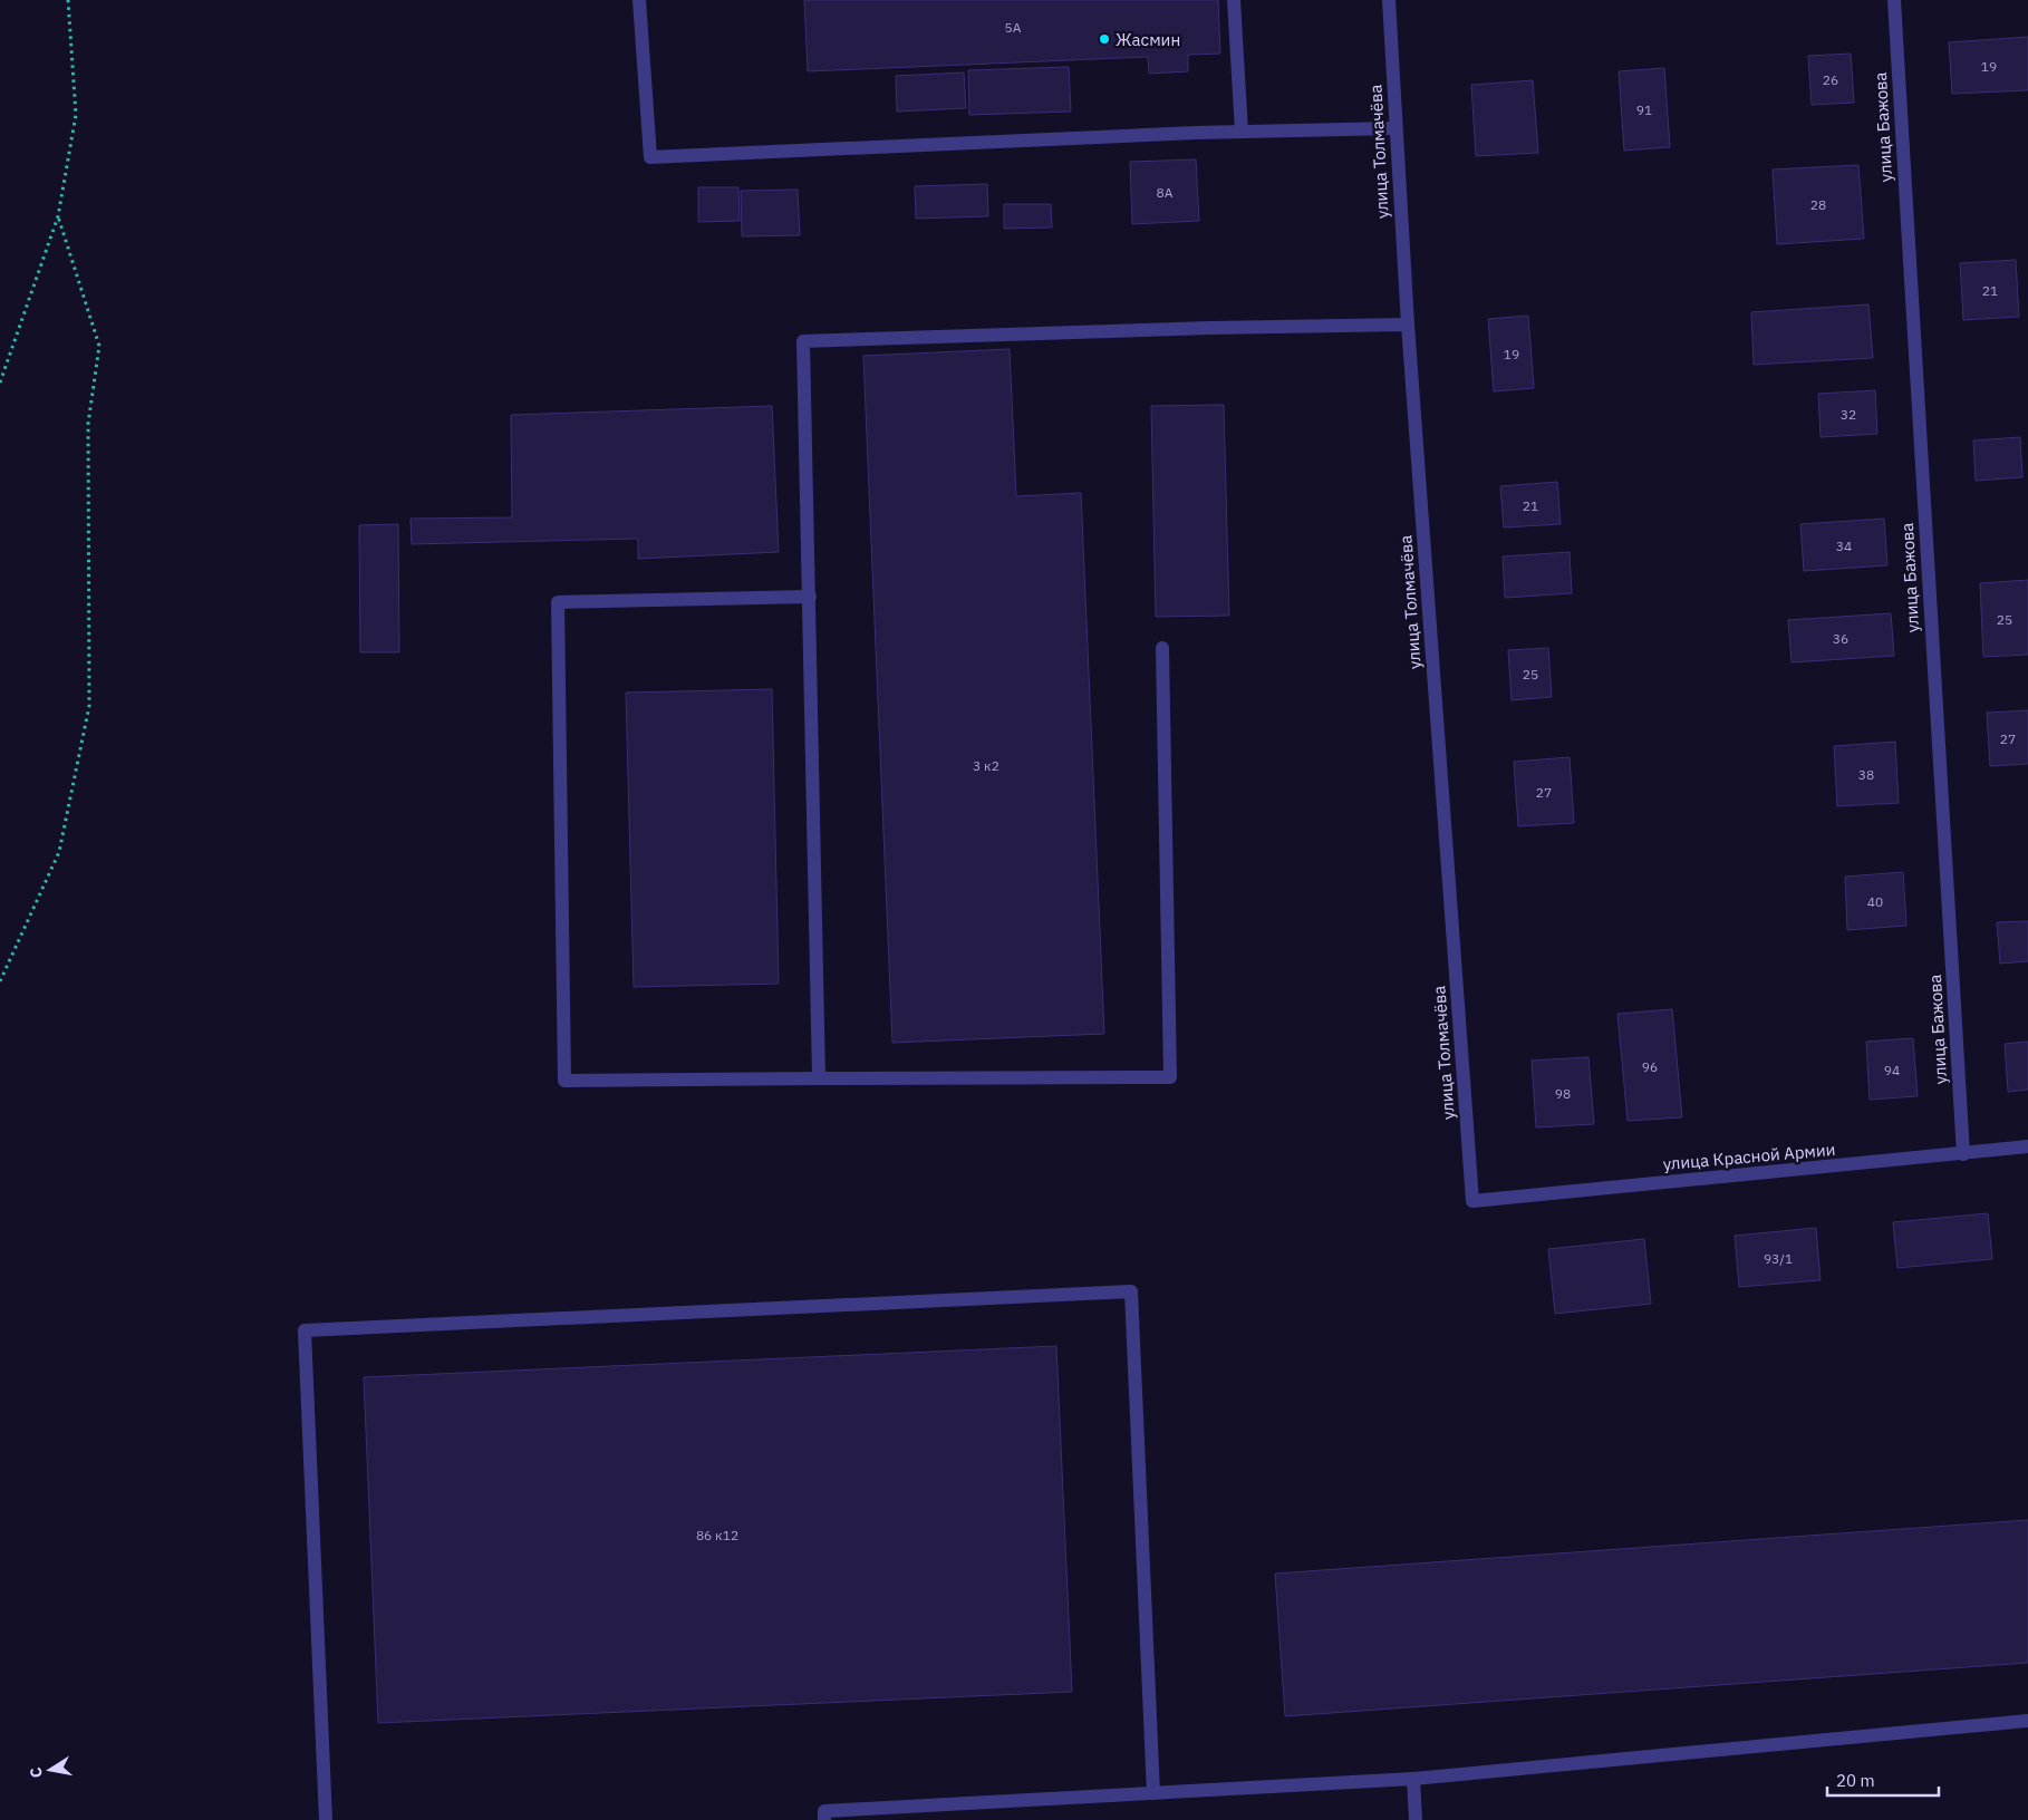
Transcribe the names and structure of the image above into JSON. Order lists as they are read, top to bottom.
{
  "streets": {
    "street": ["улица Бажова", "улица Толмачёва", "улица Красной Армии"]
  },
  "crossings": [
    ["улица Бажова", "улица Красной Армии"],
    ["улица Толмачёва", "улица Красной Армии"]
  ],
  "places": ["Жасмин"],
  "house_numbers": [
    "5А",
    "19",
    "26",
    "91",
    "8А",
    "28",
    "21",
    "19",
    "32",
    "21",
    "34",
    "25",
    "36",
    "25",
    "27",
    "3 к2",
    "38",
    "27",
    "40",
    "96",
    "94",
    "98",
    "93/1",
    "86 к12"
  ],
  "scale_bar": "20 m",
  "north": "left"
}
